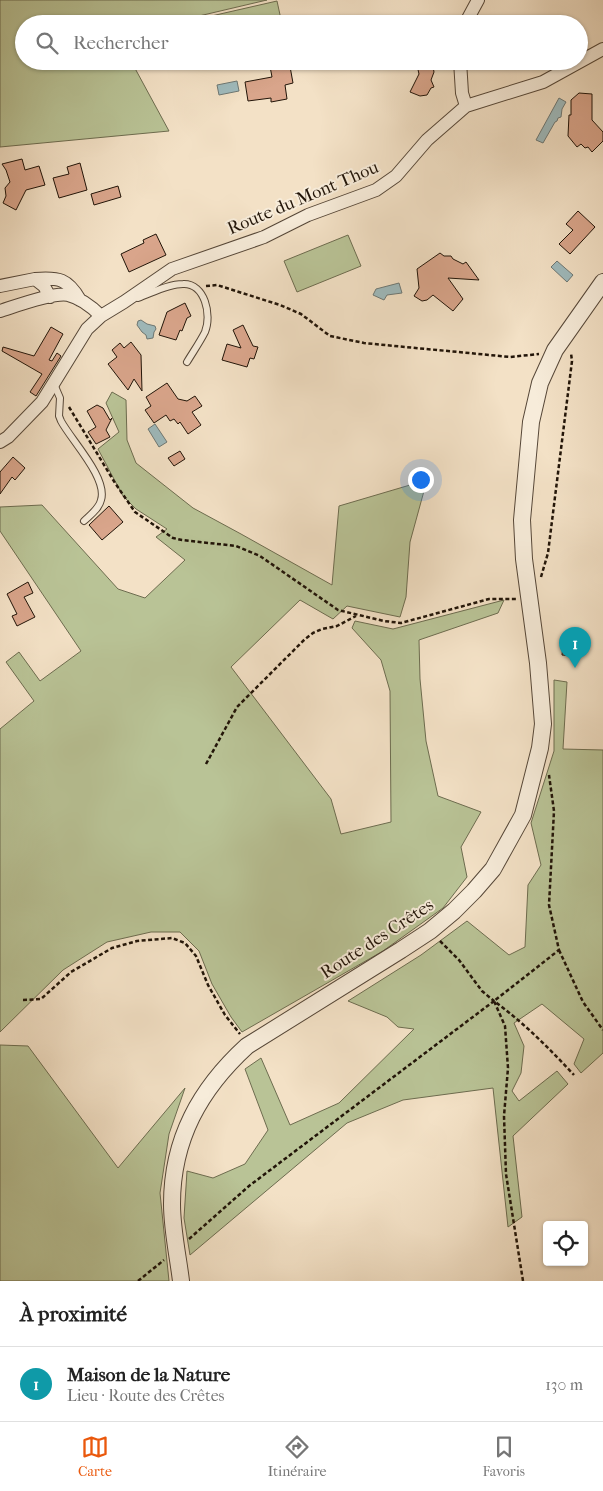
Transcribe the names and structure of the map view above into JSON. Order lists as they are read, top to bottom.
{
  "streets": {
    "street": ["Route du Mont Thou", "Route des Crêtes"]
  },
  "page": {
    "search": "Rechercher",
    "pins": "1",
    "heading": "À proximité",
    "list": [
      {
        "mark": "1",
        "name": "Maison de la Nature",
        "note": "Lieu · Route des Crêtes",
        "value": "130 m"
      }
    ],
    "nav": ["Carte", "Itinéraire", "Favoris"]
  }
}
